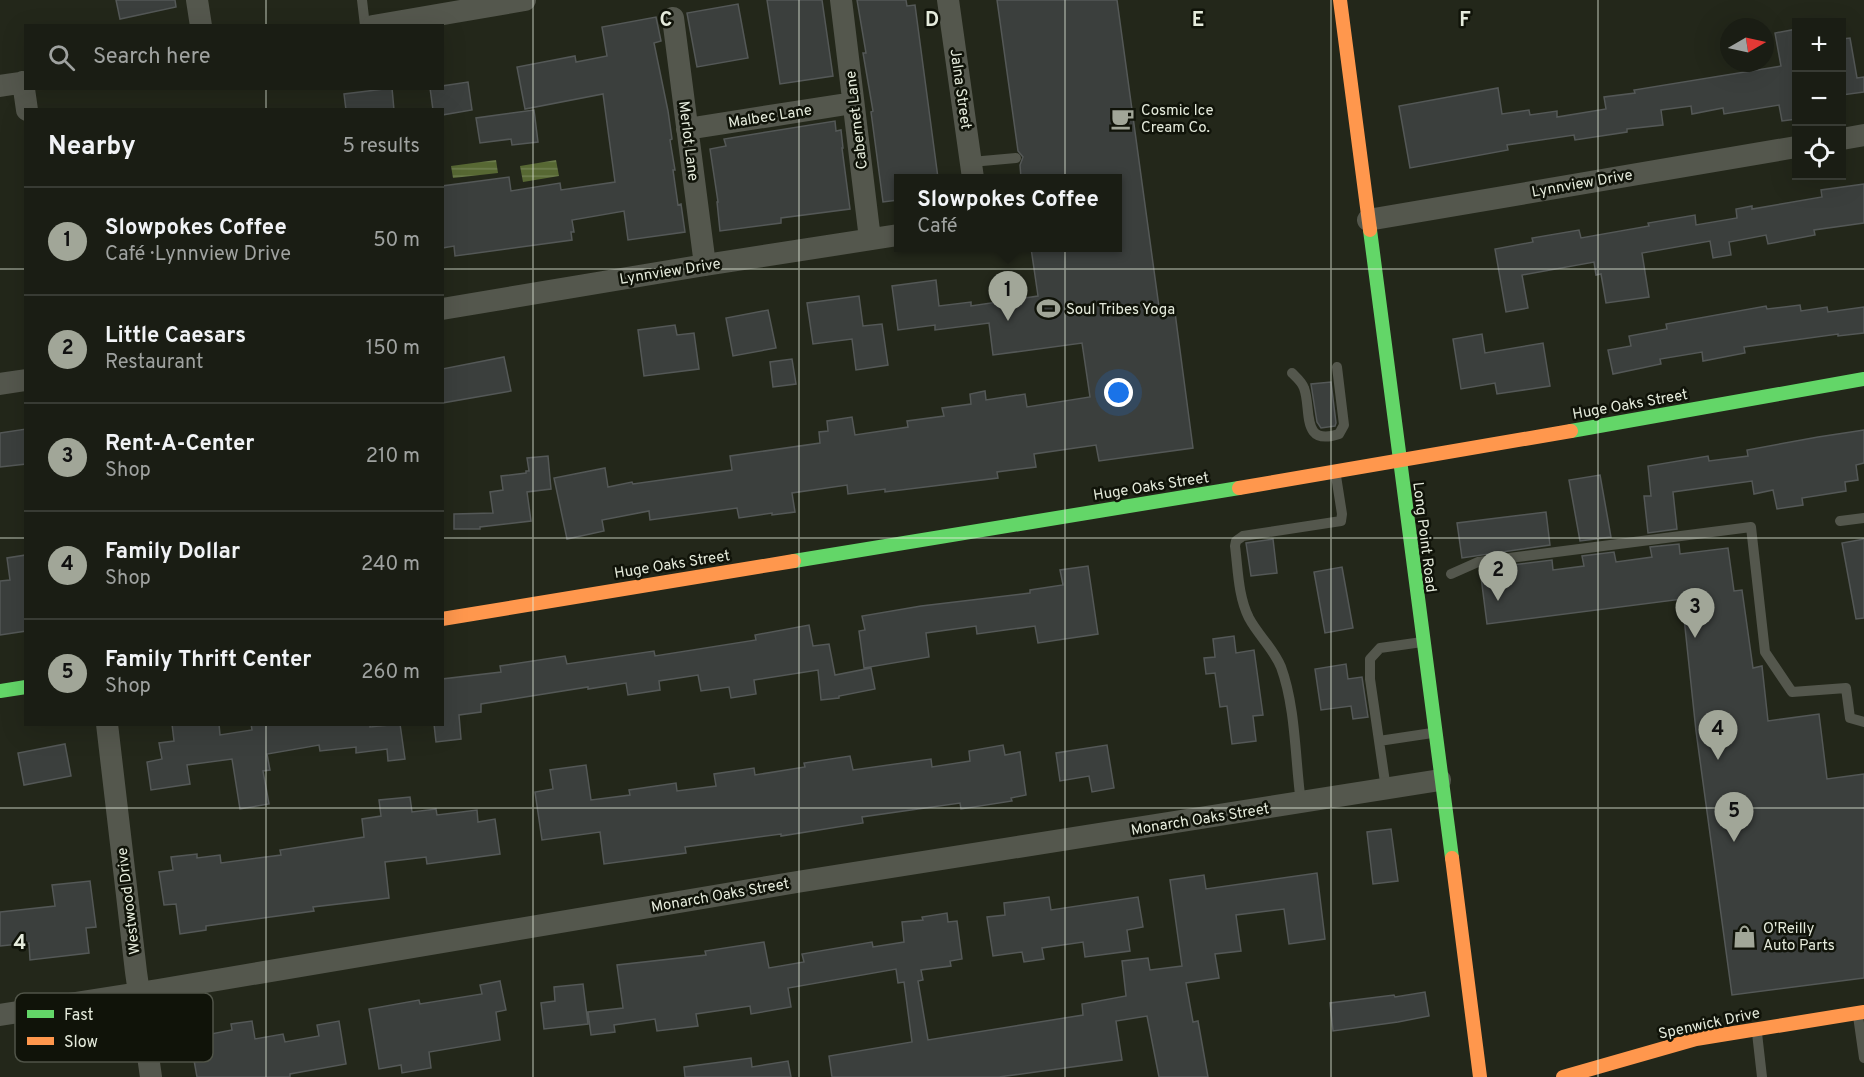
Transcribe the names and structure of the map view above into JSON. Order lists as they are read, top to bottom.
{
  "streets": {
    "street": [
      "Jalna Street",
      "Malbec Lane",
      "Cabernet Lane",
      "Merlot Lane",
      "Lynnview Drive",
      "Huge Oaks Street",
      "Long Point Road",
      "Monarch Oaks Street",
      "Westwood Drive",
      "Spenwick Drive"
    ]
  },
  "crossings": [
    ["Malbec Lane", "Cabernet Lane"],
    ["Malbec Lane", "Merlot Lane"],
    ["Cabernet Lane", "Lynnview Drive"],
    ["Merlot Lane", "Lynnview Drive"],
    ["Lynnview Drive", "Long Point Road"],
    ["Huge Oaks Street", "Long Point Road"],
    ["Long Point Road", "Monarch Oaks Street"],
    ["Monarch Oaks Street", "Westwood Drive"]
  ],
  "places": {
    "cafe": ["Cosmic Ice Cream Co."],
    "sports": ["Soul Tribes Yoga"],
    "shop": ["O'Reilly Auto Parts"]
  },
  "legend": ["Fast", "Slow"],
  "north": "right",
  "page": {
    "map_buttons": ["+", "−"],
    "search": "Search here",
    "heading": ["Nearby", "5 results"],
    "popup": ["Slowpokes Coffee", "Café"],
    "list": [
      {
        "mark": "1",
        "name": "Slowpokes Coffee",
        "note": "Café · Lynnview Drive",
        "value": "50 m"
      },
      {
        "mark": "2",
        "name": "Little Caesars",
        "note": "Restaurant",
        "value": "150 m"
      },
      {
        "mark": "3",
        "name": "Rent-A-Center",
        "note": "Shop",
        "value": "210 m"
      },
      {
        "mark": "4",
        "name": "Family Dollar",
        "note": "Shop",
        "value": "240 m"
      },
      {
        "mark": "5",
        "name": "Family Thrift Center",
        "note": "Shop",
        "value": "260 m"
      }
    ],
    "pins": [
      "1",
      "2",
      "3",
      "4",
      "5"
    ]
  },
  "grid": {
    "columns": [
      "C",
      "D",
      "E",
      "F"
    ],
    "rows": ["4"]
  }
}
